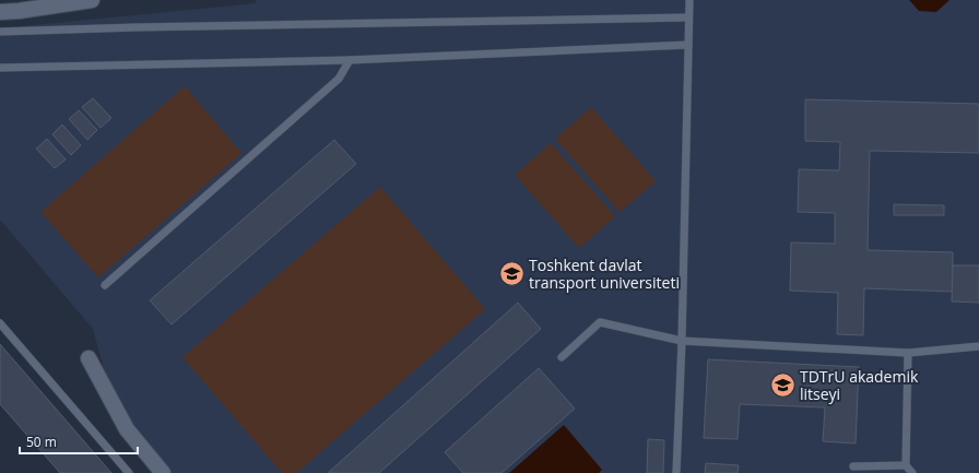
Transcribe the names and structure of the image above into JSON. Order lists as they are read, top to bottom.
{
  "places": {
    "school or university": ["Toshkent davlat transport universiteti", "TDTrU akademik litseyi"]
  },
  "scale_bar": "50 m"
}
